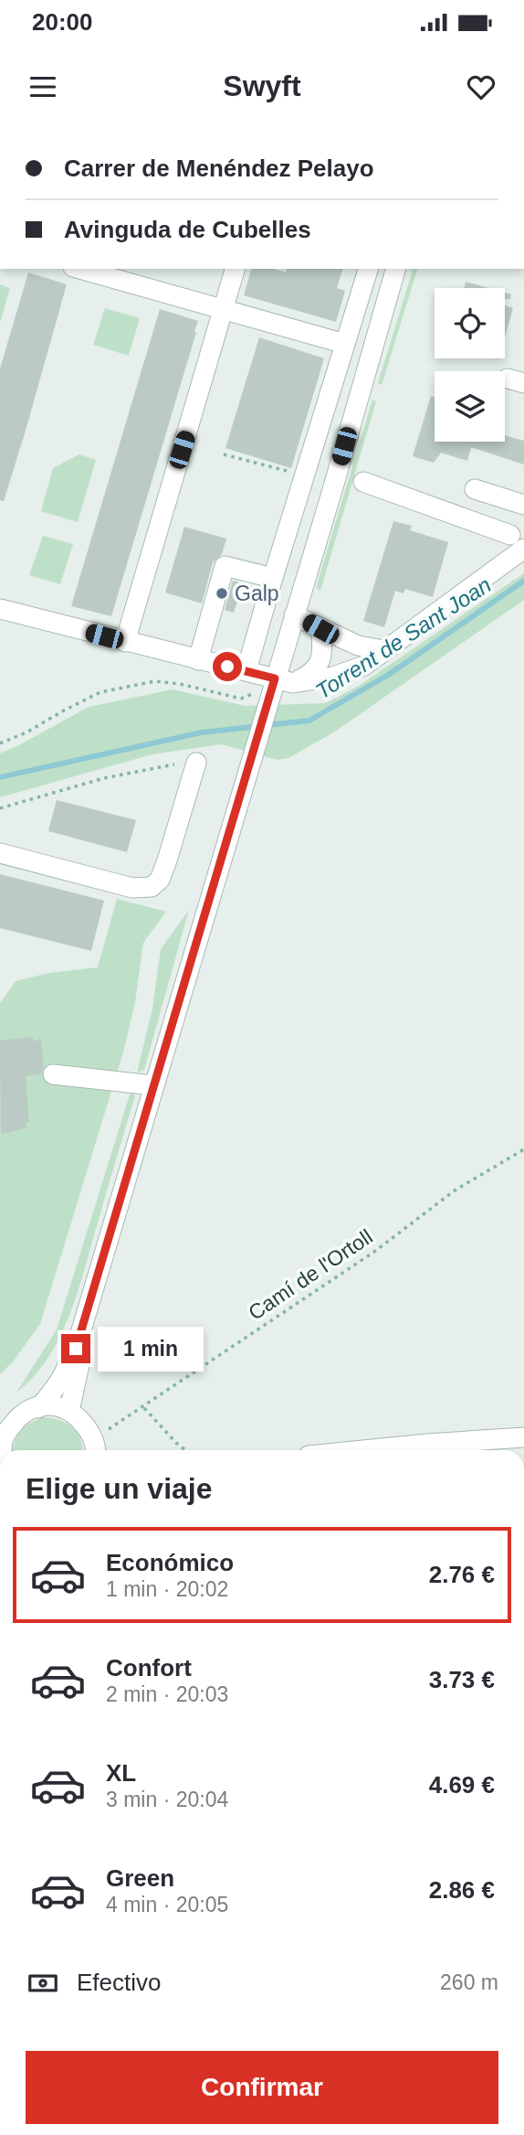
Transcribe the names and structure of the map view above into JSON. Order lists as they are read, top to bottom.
{
  "streets": {
    "path": ["Camí de l'Ortoll"]
  },
  "water": ["Torrent de Sant Joan"],
  "places": ["Galp"],
  "page": {
    "status": "20:00",
    "header": "Swyft",
    "banner": ["Carrer de Menéndez Pelayo", "Avinguda de Cubelles"],
    "bubble": "1 min",
    "heading": "Elige un viaje",
    "list": [
      {
        "name": "Económico",
        "note": "1 min · 20:02",
        "value": "2.76 €"
      },
      {
        "name": "Confort",
        "note": "2 min · 20:03",
        "value": "3.73 €"
      },
      {
        "name": "XL",
        "note": "3 min · 20:04",
        "value": "4.69 €"
      },
      {
        "name": "Green",
        "note": "4 min · 20:05",
        "value": "2.86 €"
      }
    ],
    "pay": ["Efectivo", "260 m"],
    "buttons": "Confirmar"
  }
}
